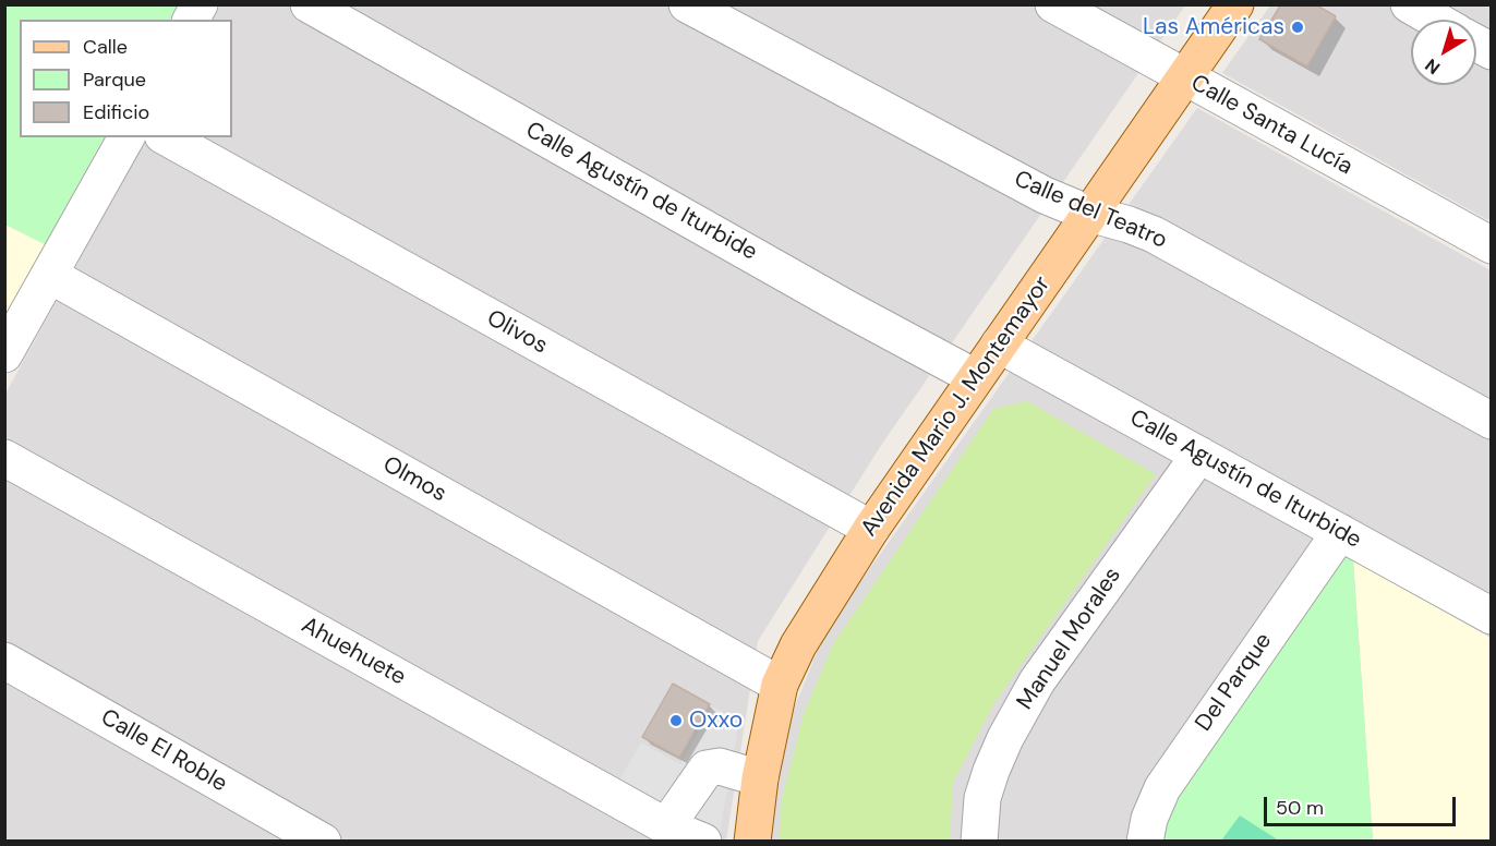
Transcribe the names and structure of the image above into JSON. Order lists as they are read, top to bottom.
{
  "streets": {
    "main road": ["Avenida Mario J. Montemayor"],
    "street": [
      "Calle Santa Lucía",
      "Calle Agustín de Iturbide",
      "Calle del Teatro",
      "Olivos",
      "Olmos",
      "Manuel Morales",
      "Ahuehuete",
      "Del Parque",
      "Calle El Roble"
    ]
  },
  "crossings": [
    ["Calle Santa Lucía", "Avenida Mario J. Montemayor"],
    ["Calle Agustín de Iturbide", "Avenida Mario J. Montemayor"],
    ["Calle Agustín de Iturbide", "Manuel Morales"],
    ["Calle Agustín de Iturbide", "Del Parque"],
    ["Calle del Teatro", "Avenida Mario J. Montemayor"],
    ["Olivos", "Avenida Mario J. Montemayor"],
    ["Avenida Mario J. Montemayor", "Olmos"]
  ],
  "places": ["Las Américas", "Oxxo"],
  "legend": ["Calle", "Parque", "Edificio"],
  "scale_bar": "50 m",
  "north": "bottom left"
}
